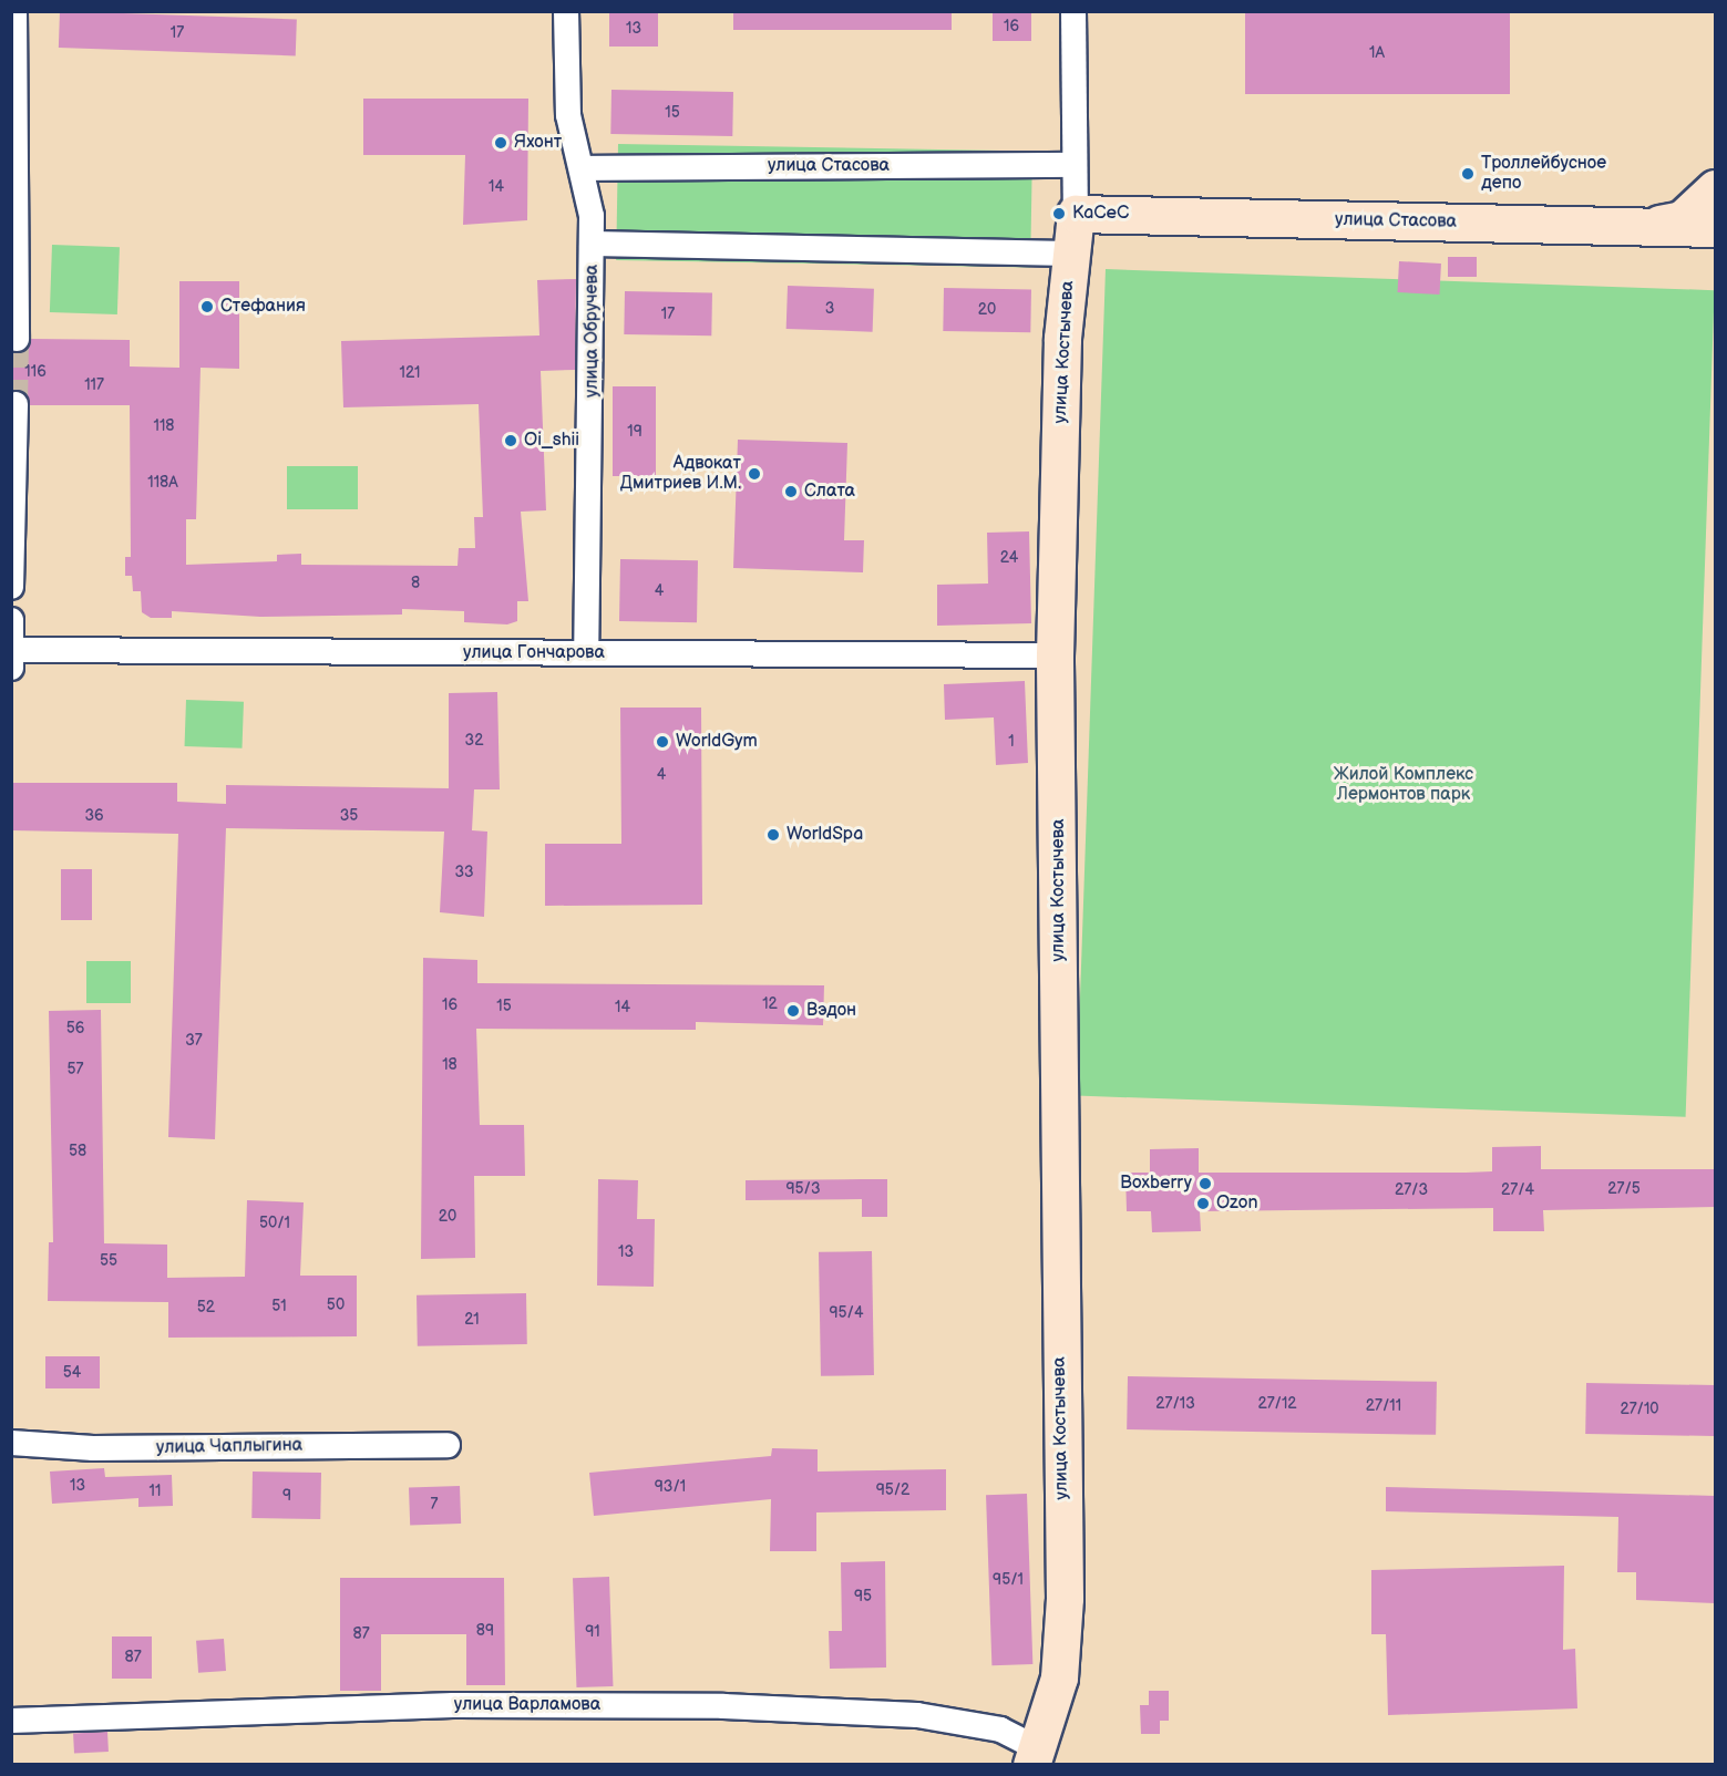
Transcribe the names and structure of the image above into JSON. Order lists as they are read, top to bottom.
{
  "streets": {
    "street": [
      "улица Стасова",
      "улица Обручева",
      "улица Костычева",
      "улица Гончарова",
      "улица Чаплыгина",
      "улица Варламова"
    ]
  },
  "crossings": [
    ["улица Стасова", "улица Обручева"],
    ["улица Стасова", "улица Костычева"],
    ["улица Обручева", "улица Гончарова"],
    ["улица Костычева", "улица Гончарова"],
    ["улица Костычева", "улица Варламова"]
  ],
  "parks": ["Жилой Комплекс Лермонтов парк"],
  "places": [
    "Яхонт",
    "Троллейбусное депо",
    "KaCeC",
    "Стефания",
    "Oi_shii",
    "Адвокат Дмитриев И.М.",
    "Слата",
    "WorldGym",
    "WorldSpa",
    "Вэдон",
    "Boxberry",
    "Ozon"
  ],
  "house_numbers": [
    "16",
    "13",
    "17",
    "1А",
    "15",
    "14",
    "3",
    "20",
    "17",
    "116",
    "121",
    "117",
    "118",
    "19",
    "118А",
    "24",
    "8",
    "4",
    "32",
    "1",
    "4",
    "36",
    "35",
    "33",
    "12",
    "16",
    "15",
    "14",
    "56",
    "37",
    "18",
    "57",
    "58",
    "95/3",
    "27/5",
    "27/3",
    "27/4",
    "20",
    "50/1",
    "13",
    "55",
    "50",
    "51",
    "52",
    "95/4",
    "21",
    "54",
    "27/13",
    "27/12",
    "27/11",
    "27/10",
    "13",
    "93/1",
    "95/2",
    "11",
    "9",
    "7",
    "95/1",
    "95",
    "89",
    "91",
    "87",
    "87"
  ]
}
